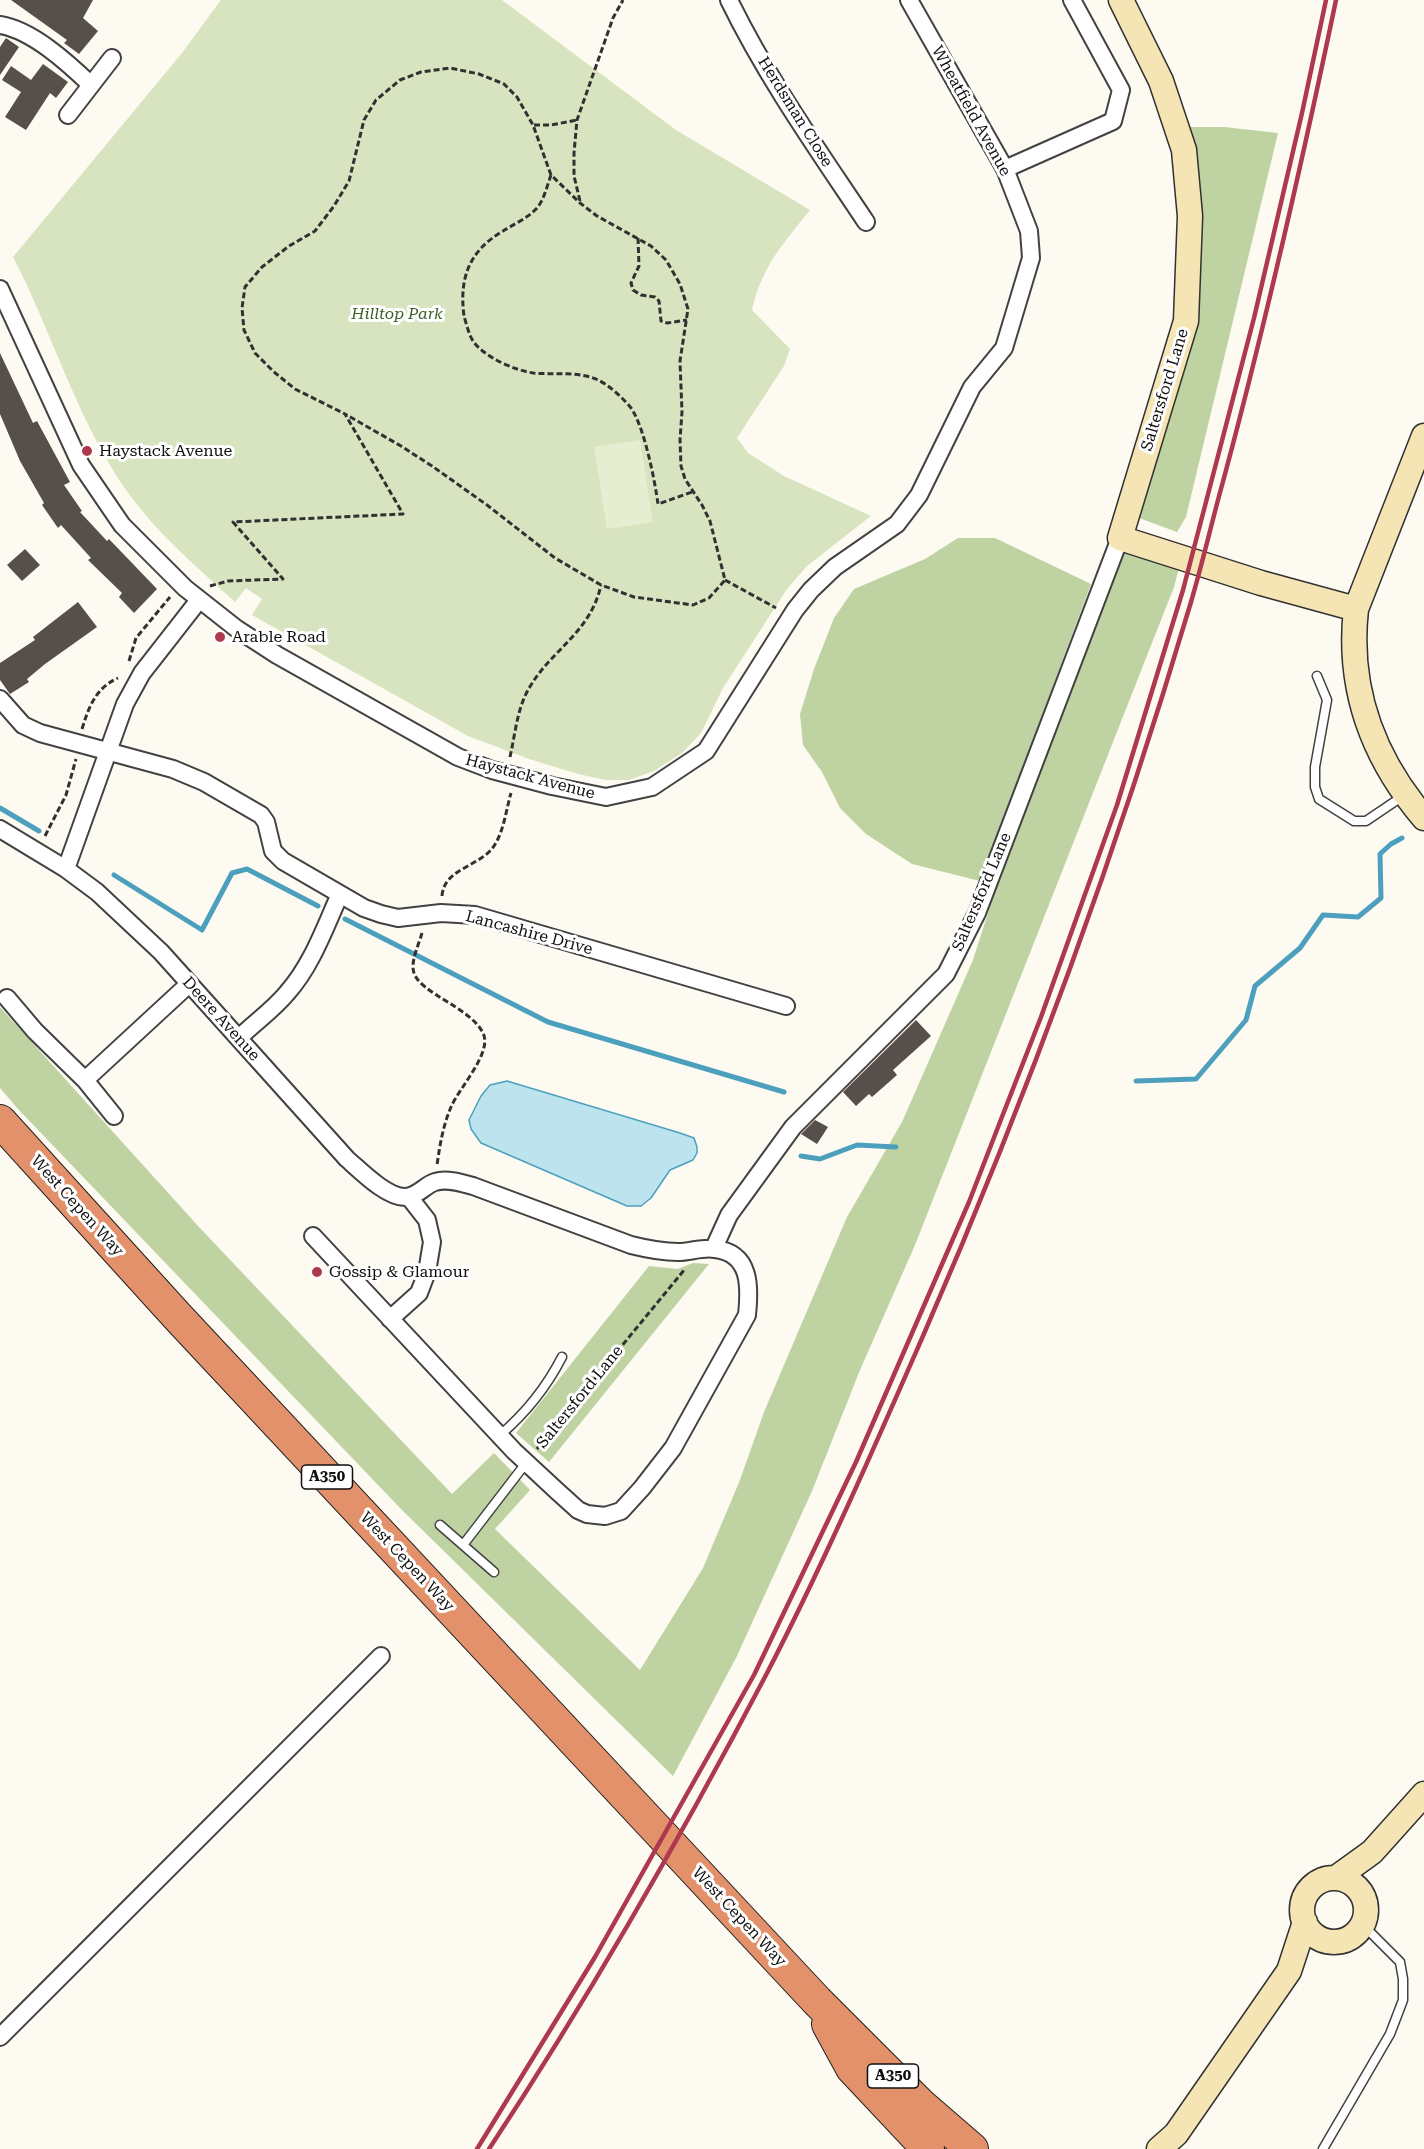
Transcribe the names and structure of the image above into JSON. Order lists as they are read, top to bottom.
{
  "streets": {
    "highway": ["West Cepen Way", "A350"],
    "main road": ["Saltersford Lane"],
    "street": [
      "Wheatfield Avenue",
      "Herdsman Close",
      "Haystack Avenue",
      "Lancashire Drive",
      "Deere Avenue"
    ]
  },
  "crossings": [
    ["Wheatfield Avenue", "Haystack Avenue"]
  ],
  "parks": ["Hilltop Park"],
  "places": ["Haystack Avenue", "Arable Road", "Gossip & Glamour"]
}
